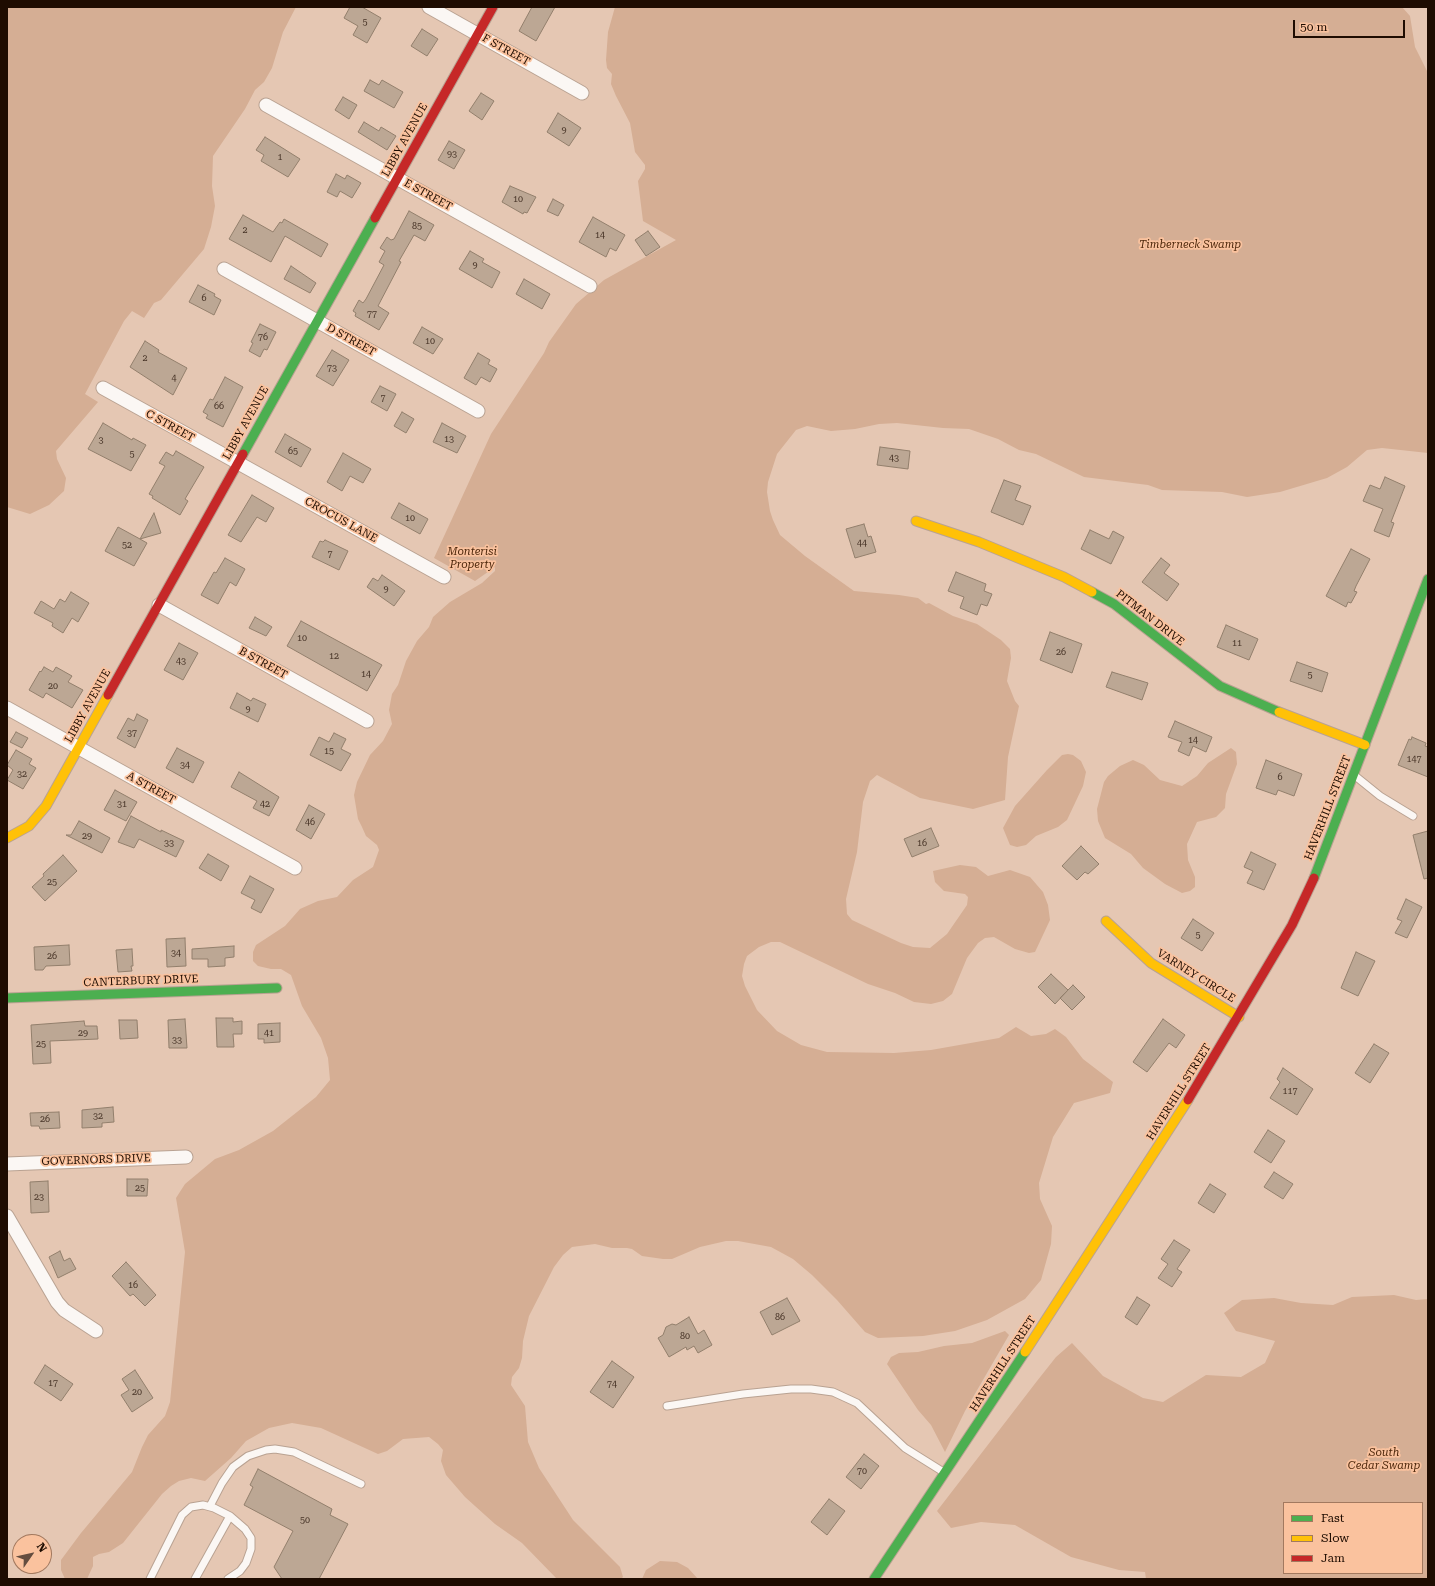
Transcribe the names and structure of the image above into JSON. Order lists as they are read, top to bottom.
{
  "streets": {
    "street": [
      "F STREET",
      "LIBBY AVENUE",
      "E STREET",
      "D STREET",
      "C STREET",
      "CROCUS LANE",
      "PITMAN DRIVE",
      "B STREET",
      "A STREET",
      "HAVERHILL STREET",
      "VARNEY CIRCLE",
      "CANTERBURY DRIVE",
      "GOVERNORS DRIVE"
    ]
  },
  "crossings": [
    ["F STREET", "LIBBY AVENUE"],
    ["LIBBY AVENUE", "E STREET"],
    ["LIBBY AVENUE", "D STREET"],
    ["LIBBY AVENUE", "C STREET"],
    ["LIBBY AVENUE", "CROCUS LANE"],
    ["LIBBY AVENUE", "B STREET"],
    ["LIBBY AVENUE", "A STREET"],
    ["C STREET", "CROCUS LANE"],
    ["PITMAN DRIVE", "HAVERHILL STREET"],
    ["HAVERHILL STREET", "VARNEY CIRCLE"]
  ],
  "parks": ["Timberneck Swamp", "Monterisi Property", "South Cedar Swamp"],
  "house_numbers": [
    "5",
    "9",
    "93",
    "1",
    "10",
    "85",
    "2",
    "14",
    "9",
    "6",
    "77",
    "76",
    "10",
    "2",
    "73",
    "4",
    "7",
    "66",
    "13",
    "3",
    "65",
    "5",
    "43",
    "10",
    "44",
    "52",
    "7",
    "9",
    "10",
    "11",
    "26",
    "12",
    "43",
    "14",
    "5",
    "20",
    "9",
    "37",
    "14",
    "15",
    "147",
    "34",
    "32",
    "6",
    "31",
    "42",
    "46",
    "29",
    "33",
    "16",
    "25",
    "5",
    "34",
    "26",
    "29",
    "41",
    "33",
    "25",
    "117",
    "32",
    "26",
    "25",
    "23",
    "16",
    "86",
    "80",
    "17",
    "74",
    "20",
    "70",
    "50"
  ],
  "legend": ["Fast", "Slow", "Jam"],
  "scale_bar": "50 m",
  "north": "top right"
}
